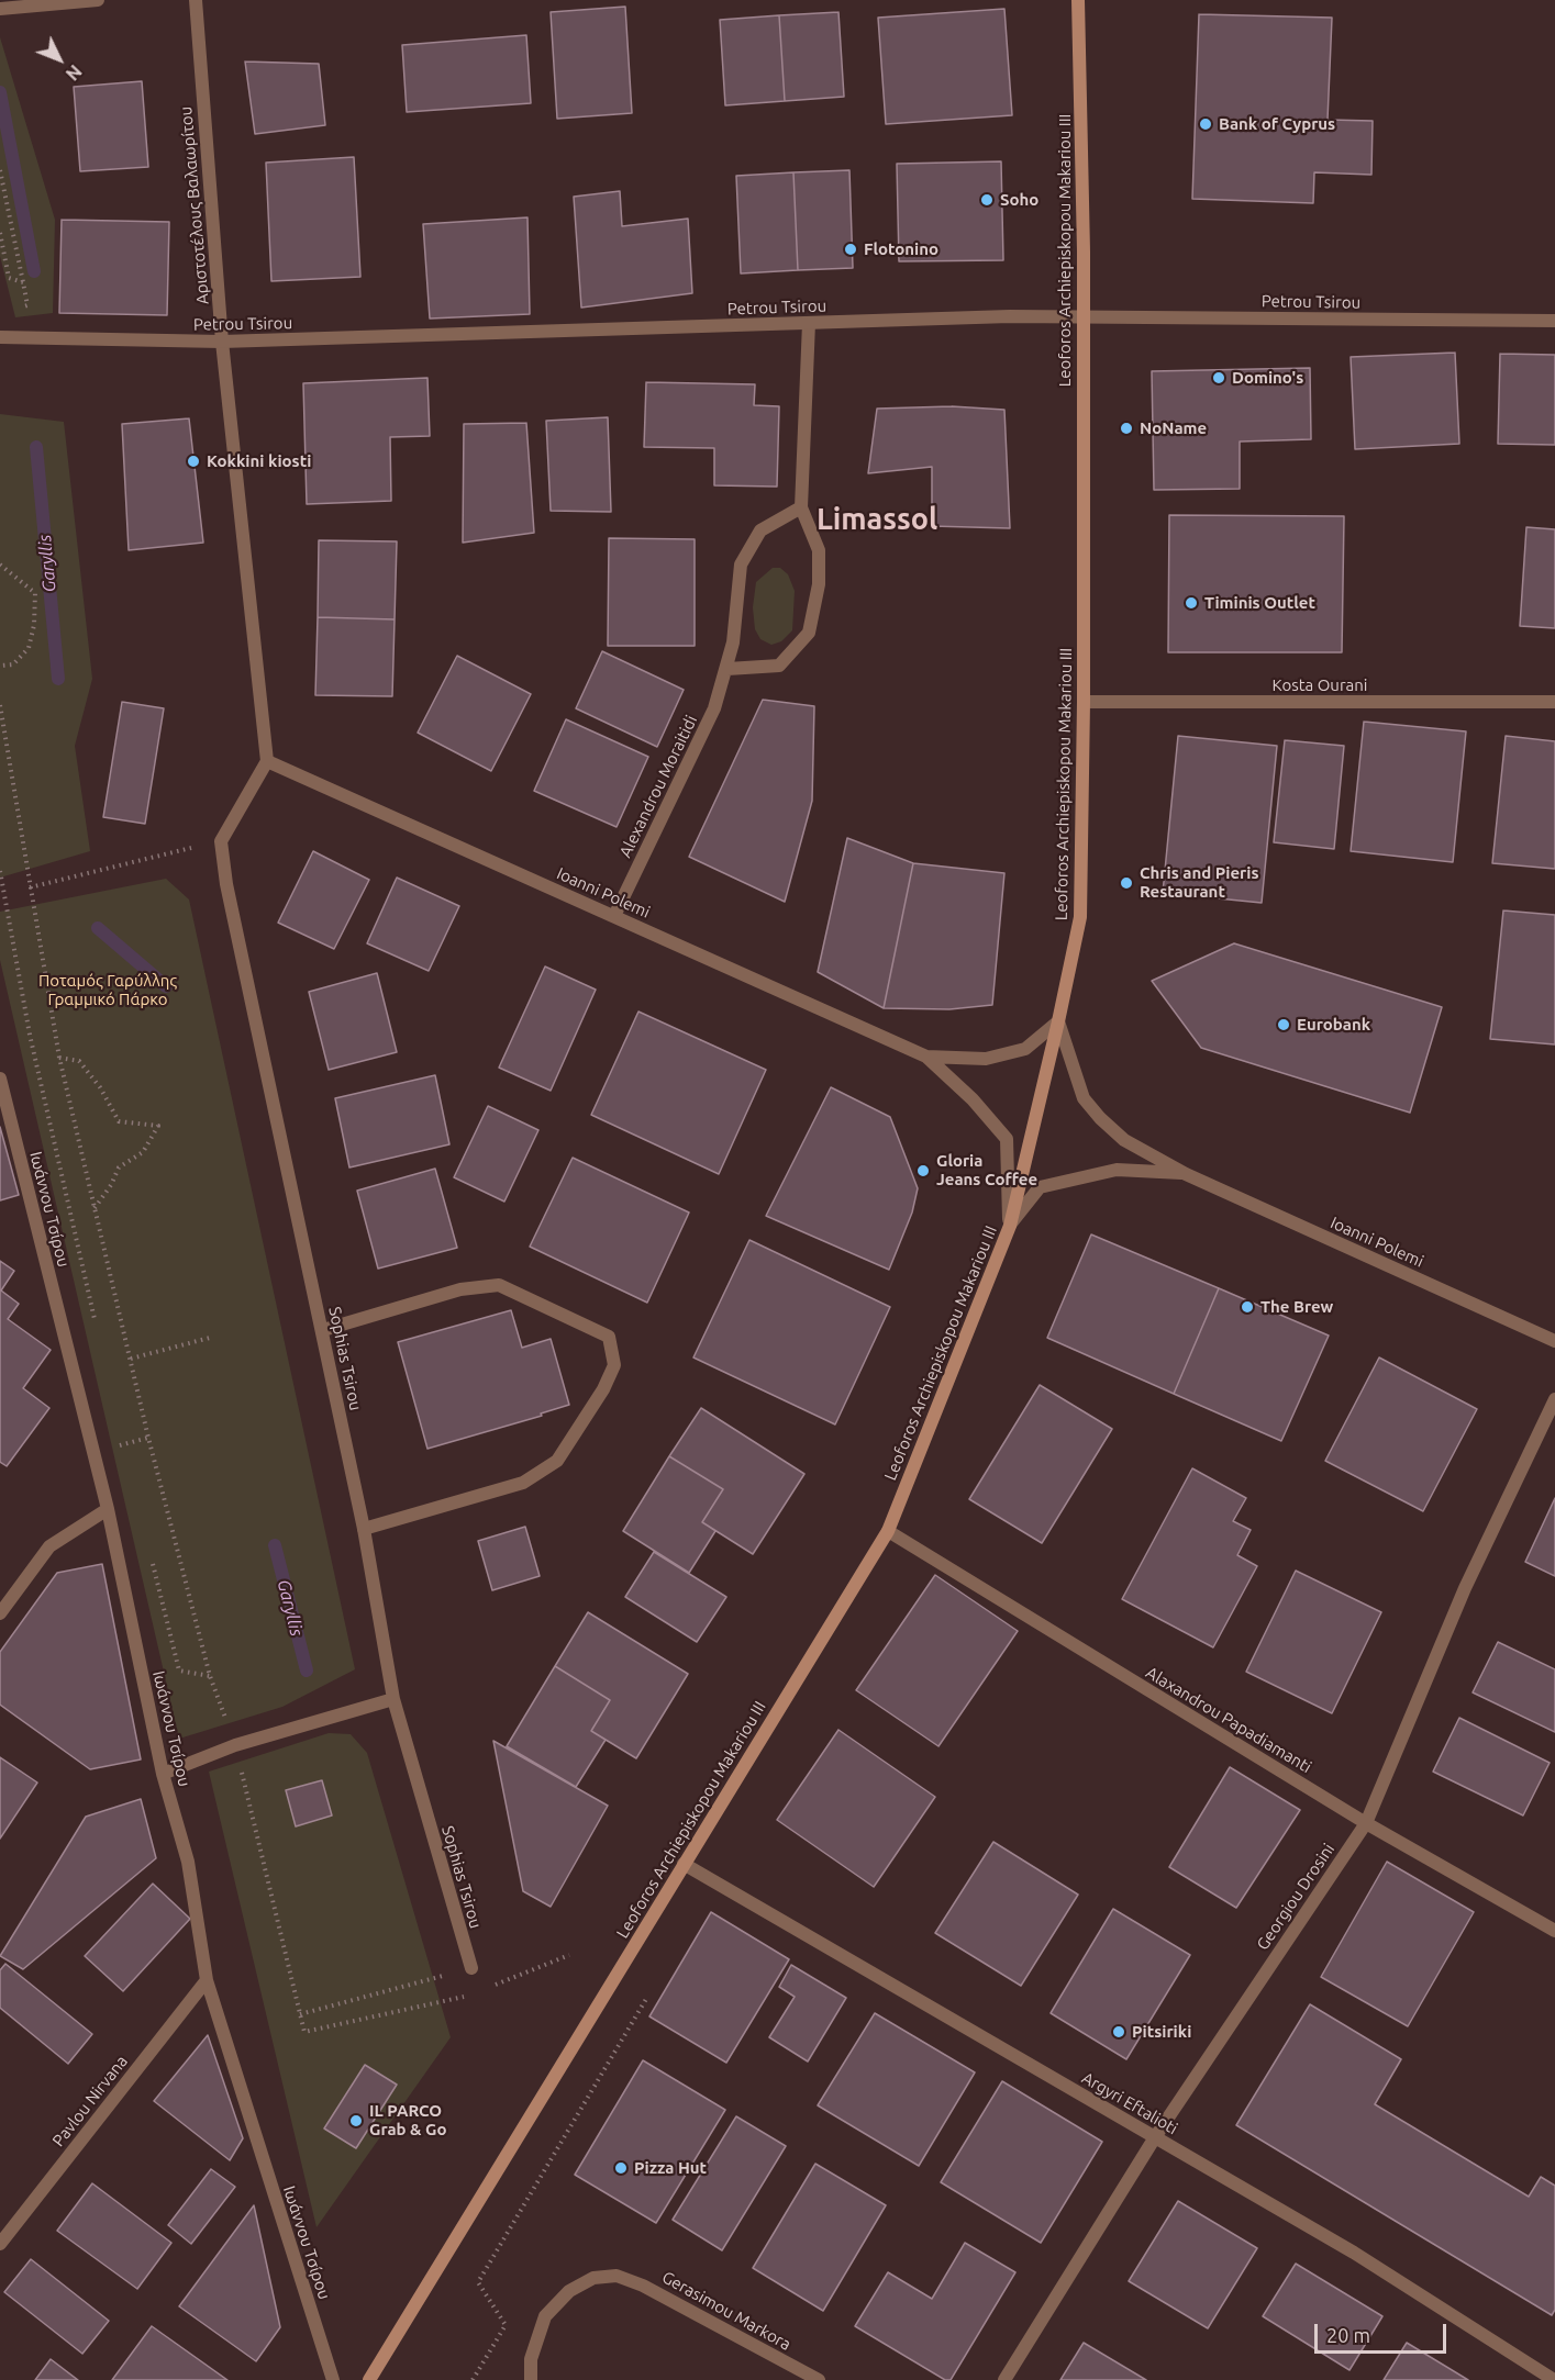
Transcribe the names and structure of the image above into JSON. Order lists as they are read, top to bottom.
{
  "streets": {
    "main road": ["Leoforos Archiepiskopou Makariou III"],
    "street": [
      "Αριστοτέλους Βαλαωρίτου",
      "Petrou Tsirou",
      "Kosta Ourani",
      "Alexandrou Moraitidi",
      "Ioanni Polemi",
      "Ιωάννου Τσίρου",
      "Sophias Tsirou",
      "Alaxandrou Papadiamanti",
      "Georgiou Drosini",
      "Pavlou Nirvana",
      "Argyri Eftalioti",
      "Gerasimou Markora"
    ]
  },
  "crossings": [
    ["Αριστοτέλους Βαλαωρίτου", "Petrou Tsirou"],
    ["Αριστοτέλους Βαλαωρίτου", "Ioanni Polemi"],
    ["Leoforos Archiepiskopou Makariou III", "Petrou Tsirou"],
    ["Leoforos Archiepiskopou Makariou III", "Kosta Ourani"],
    ["Leoforos Archiepiskopou Makariou III", "Ioanni Polemi"],
    ["Leoforos Archiepiskopou Makariou III", "Alaxandrou Papadiamanti"],
    ["Leoforos Archiepiskopou Makariou III", "Argyri Eftalioti"],
    ["Alexandrou Moraitidi", "Ioanni Polemi"],
    ["Ιωάννου Τσίρου", "Pavlou Nirvana"],
    ["Alaxandrou Papadiamanti", "Georgiou Drosini"],
    ["Georgiou Drosini", "Argyri Eftalioti"]
  ],
  "districts": ["Limassol"],
  "water": ["Garyllis"],
  "parks": ["Ποταμός Γαρύλλης Γραμμικό Πάρκο"],
  "places": [
    "Bank of Cyprus",
    "Soho",
    "Flotonino",
    "Domino's",
    "NoName",
    "Kokkini kiosti",
    "Timinis Outlet",
    "Chris and Pieris Restaurant",
    "Eurobank",
    "Gloria Jeans Coffee",
    "The Brew",
    "Pitsiriki",
    "IL PARCO Grab & Go",
    "Pizza Hut"
  ],
  "scale_bar": "20 m",
  "north": "bottom right"
}
